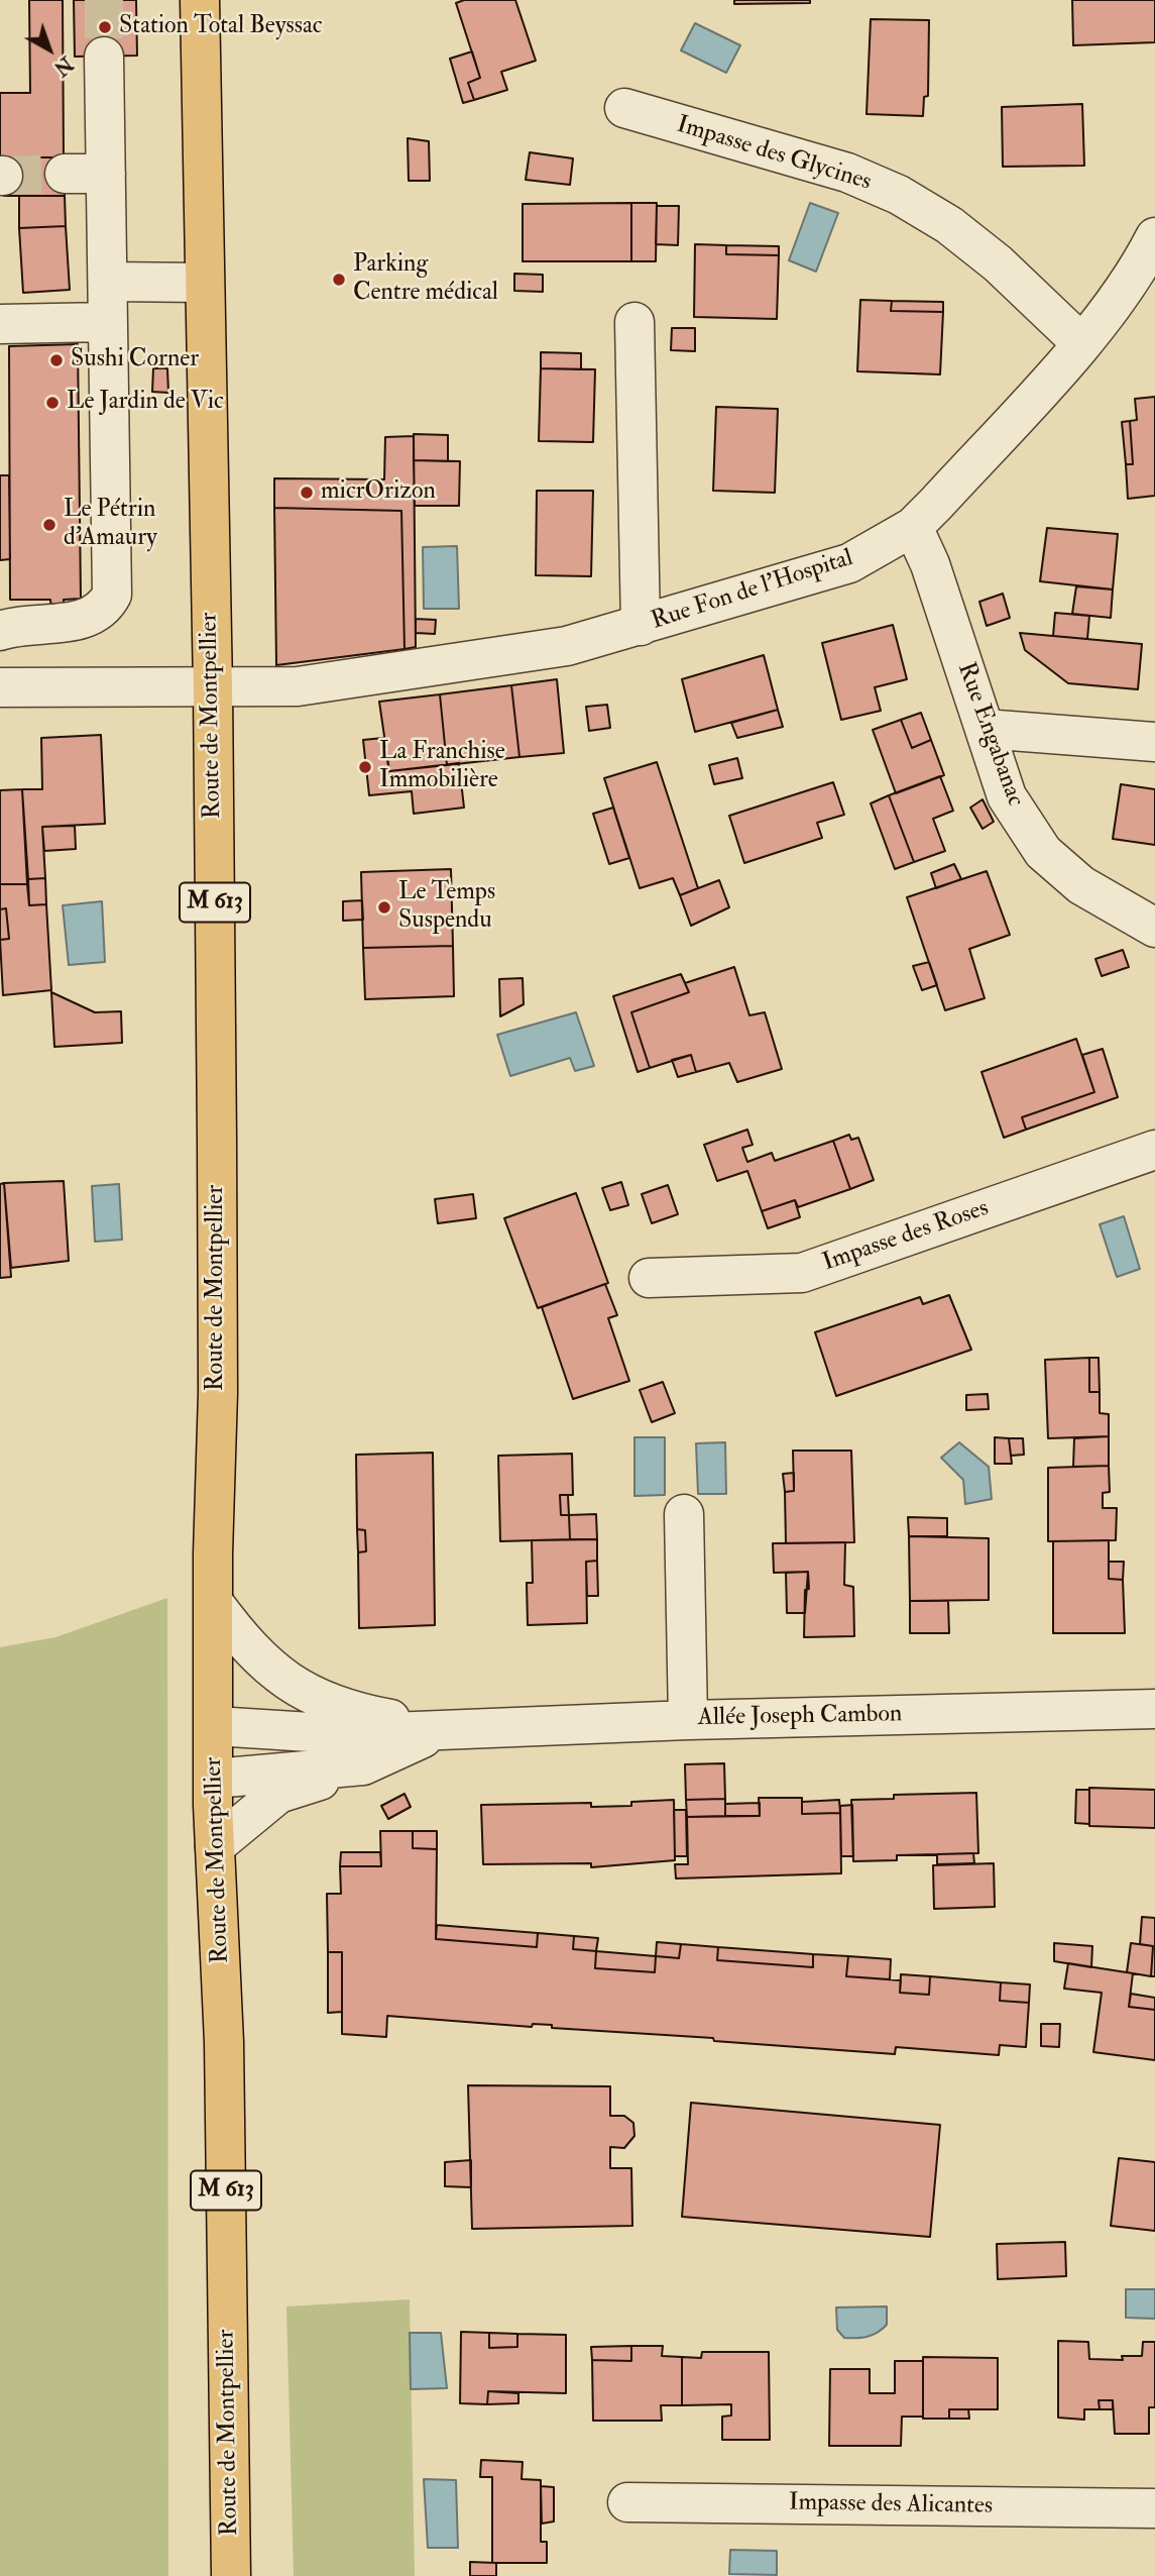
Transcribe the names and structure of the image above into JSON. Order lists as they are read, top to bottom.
{
  "streets": {
    "main road": ["Route de Montpellier", "M 613"],
    "street": [
      "Impasse des Glycines",
      "Rue Fon de l'Hospital",
      "Rue Engabanac",
      "Impasse des Roses",
      "Allée Joseph Cambon",
      "Impasse des Alicantes"
    ]
  },
  "crossings": [
    ["Impasse des Glycines", "Rue Fon de l'Hospital"],
    ["Rue Fon de l'Hospital", "Route de Montpellier"],
    ["Rue Fon de l'Hospital", "Rue Engabanac"],
    ["Route de Montpellier", "Allée Joseph Cambon"]
  ],
  "places": [
    "Station Total Beyssac",
    "Parking Centre médical",
    "Sushi Corner",
    "Le Jardin de Vic",
    "micrOrizon",
    "Le Pétrin d'Amaury",
    "La Franchise Immobilière",
    "Le Temps Suspendu"
  ],
  "north": "bottom right"
}
